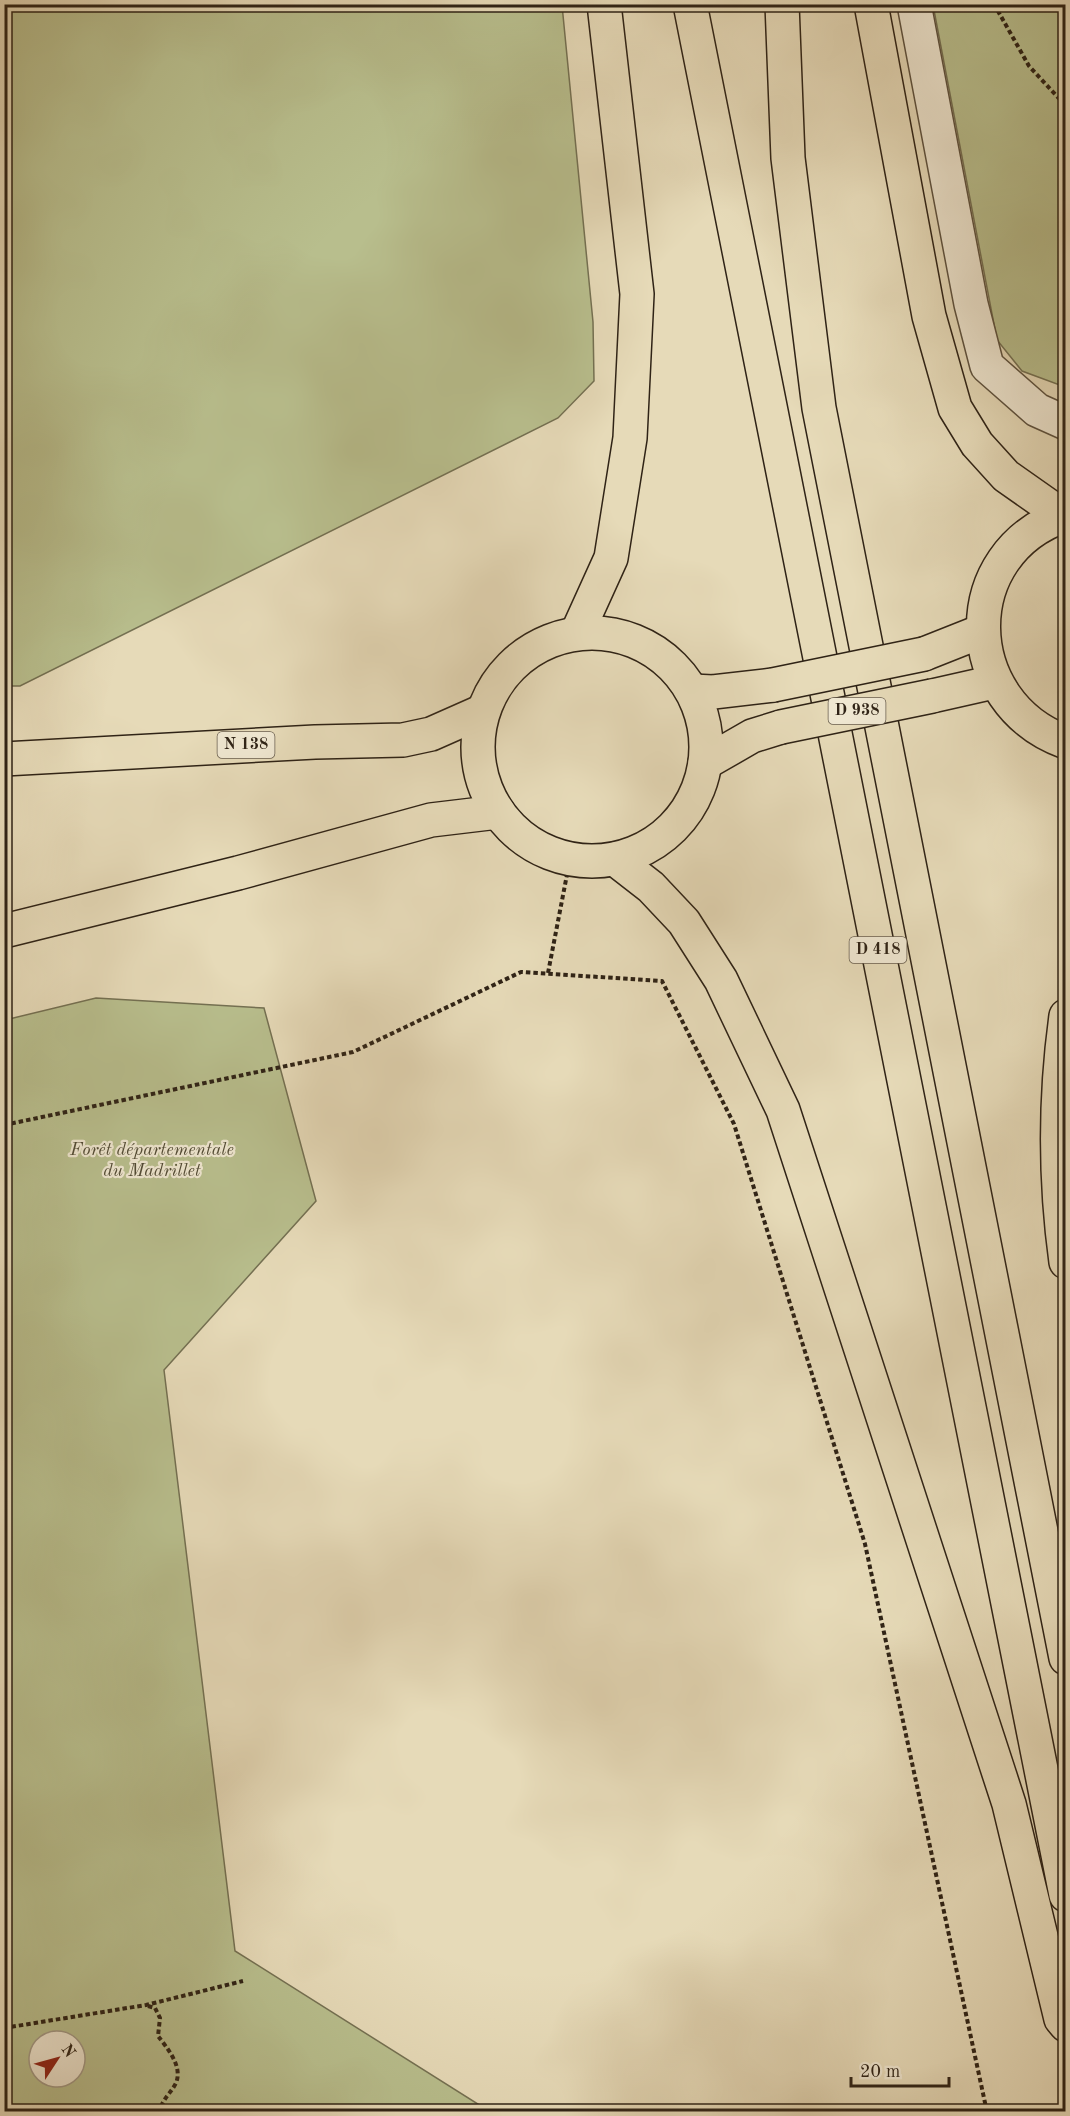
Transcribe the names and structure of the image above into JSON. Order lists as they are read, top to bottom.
{
  "streets": {
    "highway": ["D 938", "N 138", "D 418"]
  },
  "parks": ["Forêt départementale du Madrillet"],
  "scale_bar": "20 m",
  "north": "top right"
}
